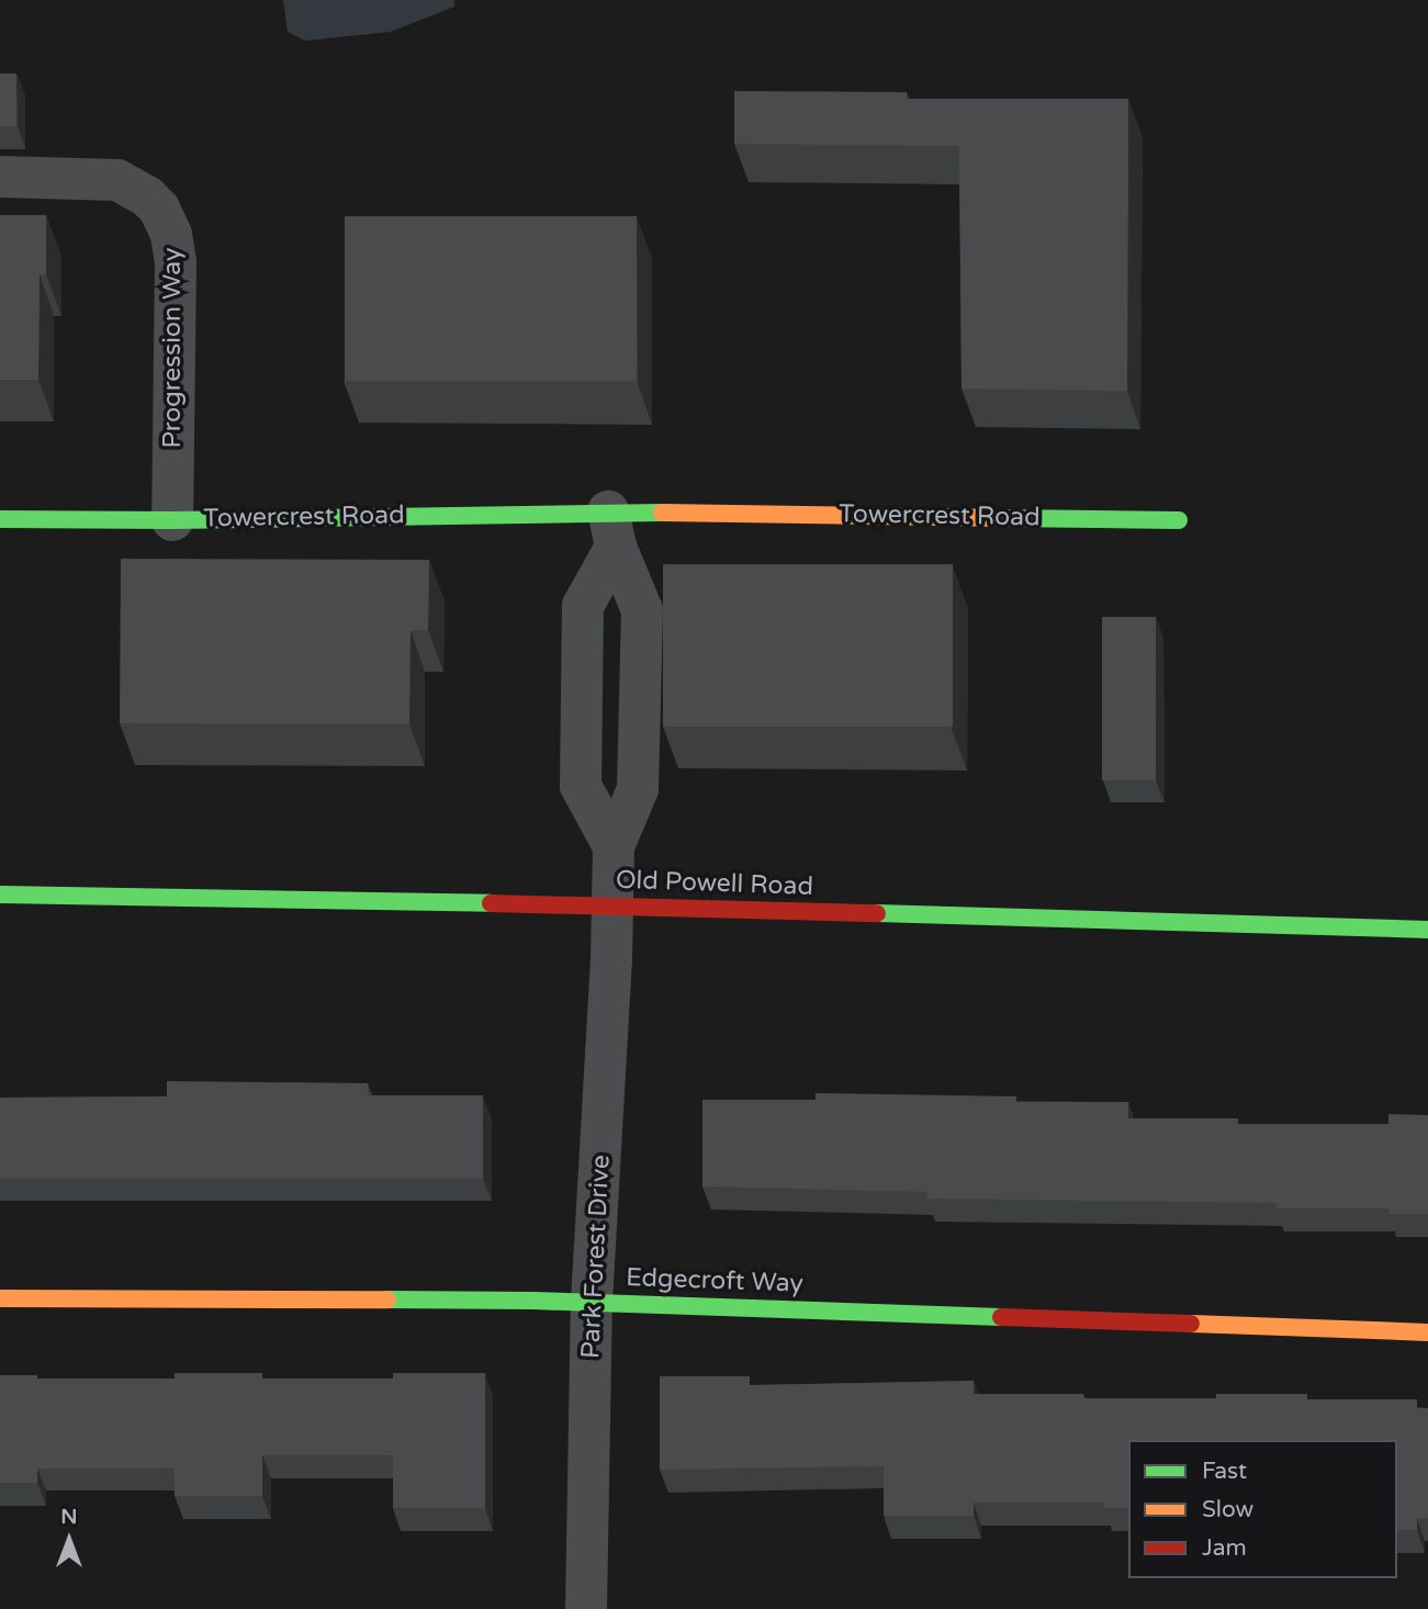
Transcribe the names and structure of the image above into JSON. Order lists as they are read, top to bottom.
{
  "streets": {
    "street": [
      "Progression Way",
      "Towercrest Road",
      "Old Powell Road",
      "Park Forest Drive",
      "Edgecroft Way"
    ]
  },
  "crossings": [
    ["Progression Way", "Towercrest Road"],
    ["Old Powell Road", "Park Forest Drive"],
    ["Park Forest Drive", "Edgecroft Way"]
  ],
  "legend": ["Fast", "Slow", "Jam"],
  "north": "top"
}
